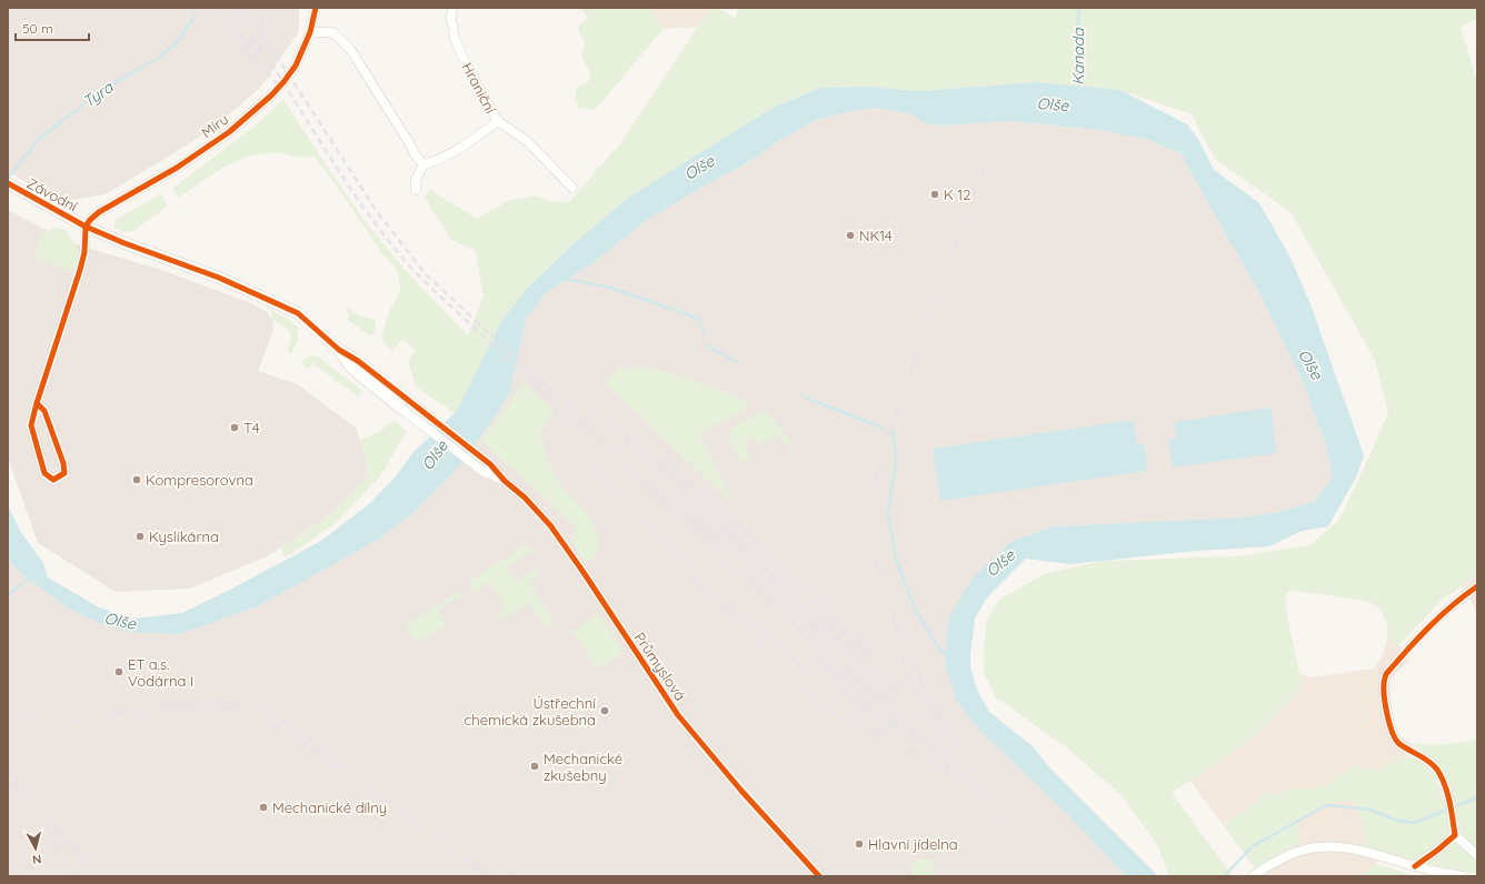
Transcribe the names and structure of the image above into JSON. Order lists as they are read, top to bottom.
{
  "streets": {
    "street": [
      "Hraniční",
      "Míru",
      "Závodní",
      "Průmyslová"
    ]
  },
  "crossings": [
    ["Míru", "Závodní"]
  ],
  "water": ["Kanada", "Tyra", "Olše"],
  "places": [
    "K 12",
    "NK14",
    "T4",
    "Kompresorovna",
    "Kyslíkárna",
    "ET a.s. Vodárna I",
    "Ústřechní chemická zkušebna",
    "Mechanické zkušebny",
    "Mechanické dílny",
    "Hlavní jídelna"
  ],
  "scale_bar": "50 m",
  "north": "bottom"
}
